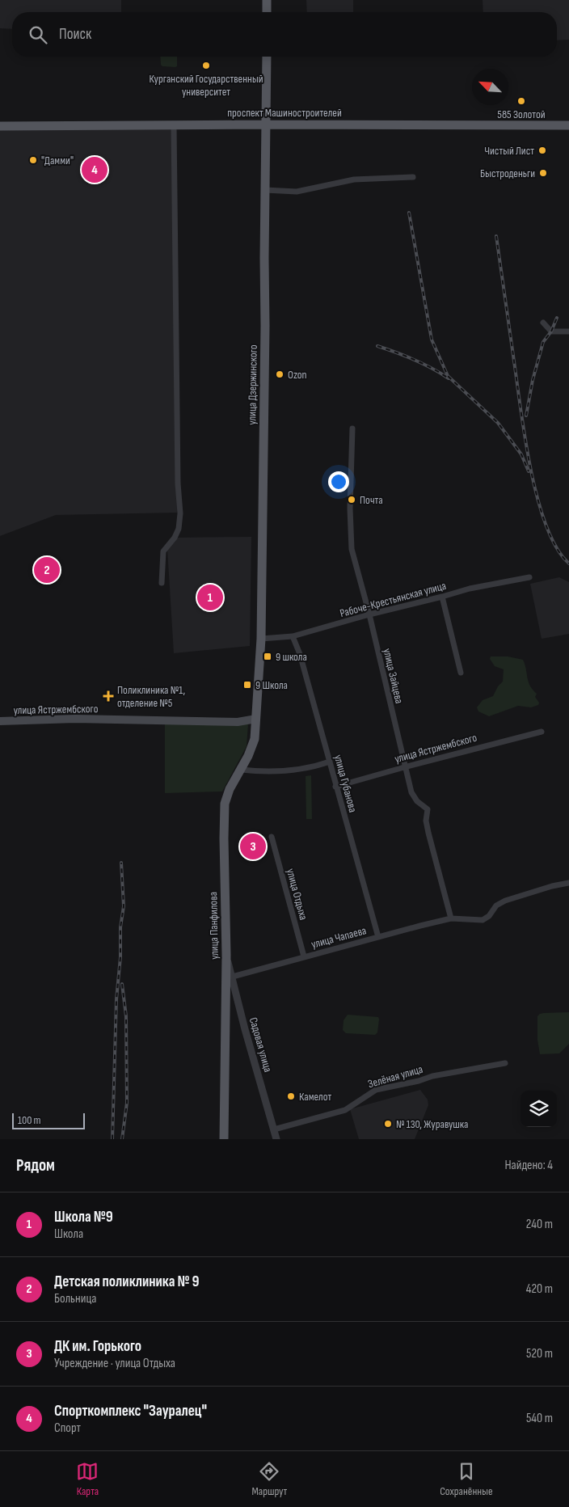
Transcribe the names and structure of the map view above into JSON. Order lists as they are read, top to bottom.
{
  "streets": {
    "main road": [
      "проспект Машиностроителей",
      "улица Дзержинского",
      "улица Ястржембского",
      "улица Панфилова"
    ],
    "street": [
      "Рабоче-Крестьянская улица",
      "улица Зайцева",
      "улица Губанова",
      "улица Отдыха",
      "улица Чапаева",
      "Садовая улица",
      "Зелёная улица"
    ]
  },
  "crossings": [
    ["проспект Машиностроителей", "улица Дзержинского"],
    ["улица Дзержинского", "Рабоче-Крестьянская улица"],
    ["улица Дзержинского", "улица Ястржембского"],
    ["улица Дзержинского", "улица Панфилова"],
    ["Рабоче-Крестьянская улица", "улица Зайцева"],
    ["Рабоче-Крестьянская улица", "улица Губанова"],
    ["улица Зайцева", "улица Ястржембского"],
    ["улица Зайцева", "улица Чапаева"],
    ["улица Ястржембского", "улица Губанова"],
    ["улица Ястржембского", "улица Панфилова"],
    ["улица Губанова", "улица Чапаева"],
    ["улица Отдыха", "улица Чапаева"],
    ["улица Панфилова", "улица Чапаева"],
    ["улица Панфилова", "Садовая улица"],
    ["улица Чапаева", "Садовая улица"],
    ["Садовая улица", "Зелёная улица"]
  ],
  "places": {
    "other": [
      "Курганский Государственный университет",
      "585 Золотой",
      "Чистый Лист",
      "\"Дамми\"",
      "Быстроденьги",
      "Ozon",
      "Почта",
      "Камелот",
      "№ 130, Журавушка"
    ],
    "transit": ["9 школа", "9 Школа"],
    "health": ["Поликлиника №1, отделение №5"]
  },
  "scale_bar": "100 m",
  "north": "top left",
  "page": {
    "search": "Поиск",
    "pins": [
      "4",
      "2",
      "1",
      "3"
    ],
    "scale": "100 m",
    "heading": ["Рядом", "Найдено: 4"],
    "list": [
      {
        "mark": "1",
        "name": "Школа №9",
        "note": "Школа",
        "value": "240 m"
      },
      {
        "mark": "2",
        "name": "Детская поликлиника № 9",
        "note": "Больница",
        "value": "420 m"
      },
      {
        "mark": "3",
        "name": "ДК им. Горького",
        "note": "Учреждение · улица Отдыха",
        "value": "520 m"
      },
      {
        "mark": "4",
        "name": "Спорткомплекс \"Зауралец\"",
        "note": "Спорт",
        "value": "540 m"
      }
    ],
    "nav": ["Карта", "Маршрут", "Сохранённые"]
  }
}
